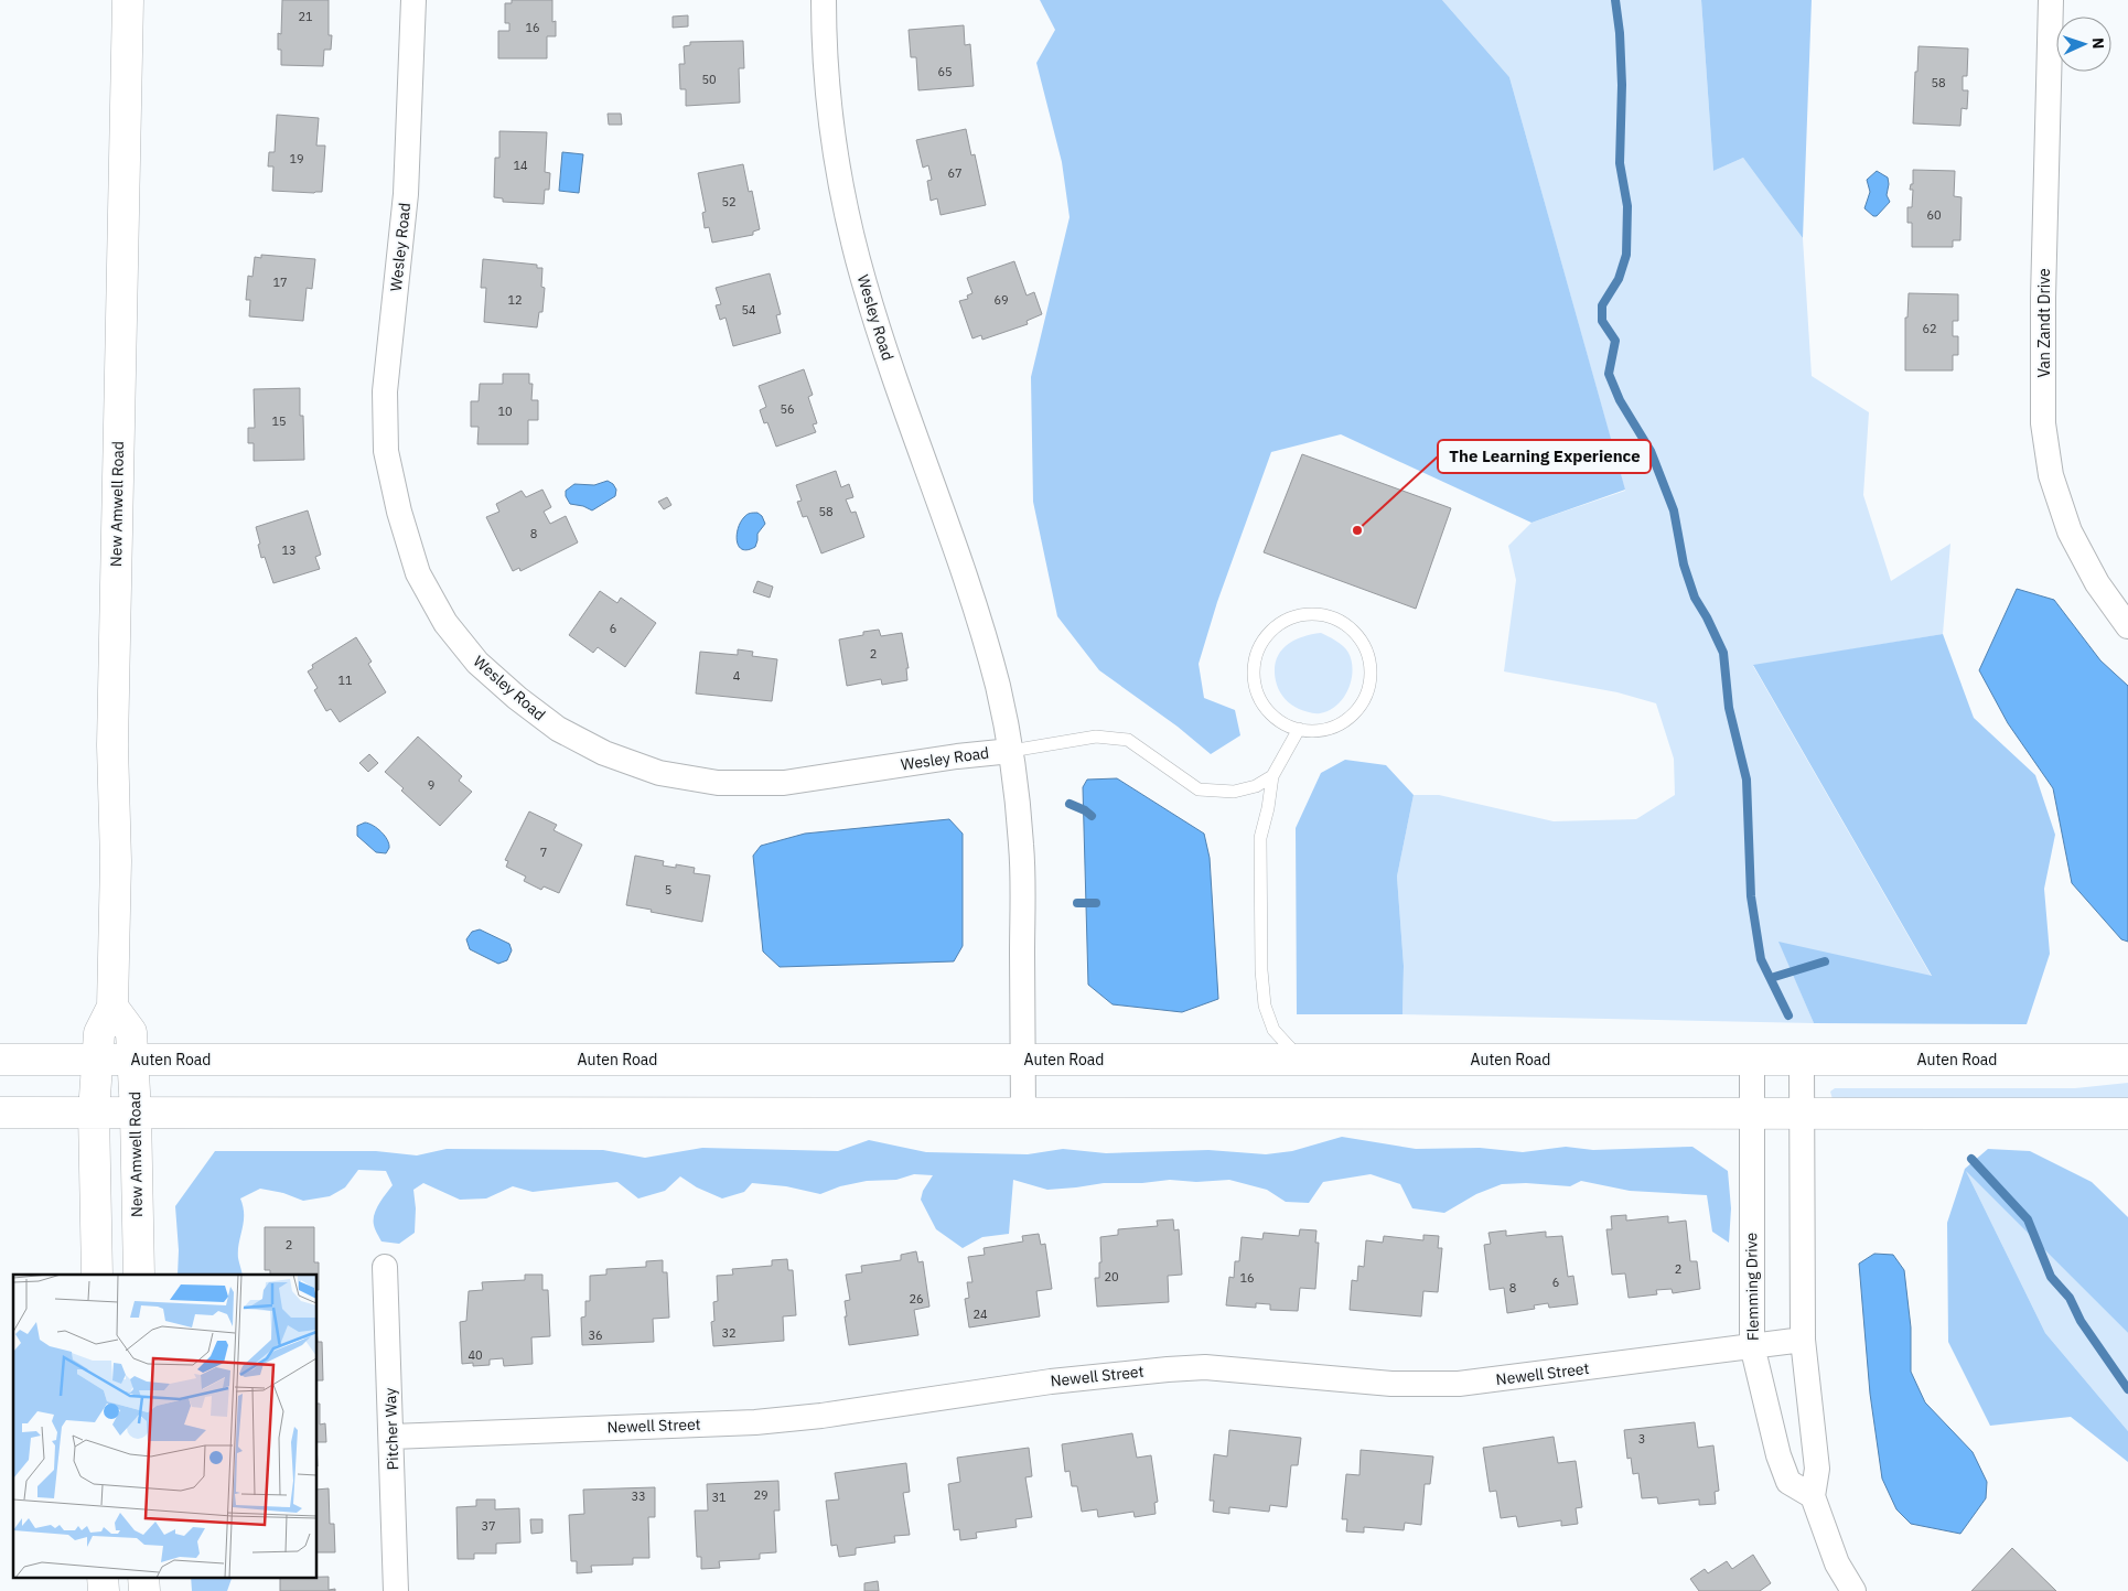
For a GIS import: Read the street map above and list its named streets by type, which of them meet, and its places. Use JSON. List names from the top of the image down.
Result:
{
  "streets": {
    "street": [
      "Wesley Road",
      "Van Zandt Drive",
      "New Amwell Road",
      "Auten Road",
      "Flemming Drive",
      "Newell Street",
      "Pitcher Way"
    ]
  },
  "crossings": [
    ["Wesley Road", "Auten Road"],
    ["New Amwell Road", "Auten Road"],
    ["Auten Road", "Flemming Drive"],
    ["Flemming Drive", "Newell Street"],
    ["Newell Street", "Pitcher Way"]
  ],
  "places": ["The Learning Experience"],
  "house_numbers": [
    "21",
    "16",
    "65",
    "50",
    "58",
    "19",
    "14",
    "67",
    "52",
    "60",
    "17",
    "12",
    "69",
    "54",
    "62",
    "56",
    "10",
    "15",
    "58",
    "8",
    "13",
    "6",
    "2",
    "4",
    "11",
    "9",
    "7",
    "5",
    "2",
    "2",
    "20",
    "16",
    "6",
    "8",
    "26",
    "24",
    "32",
    "36",
    "40",
    "3",
    "29",
    "33",
    "31",
    "37"
  ],
  "north": "right"
}
